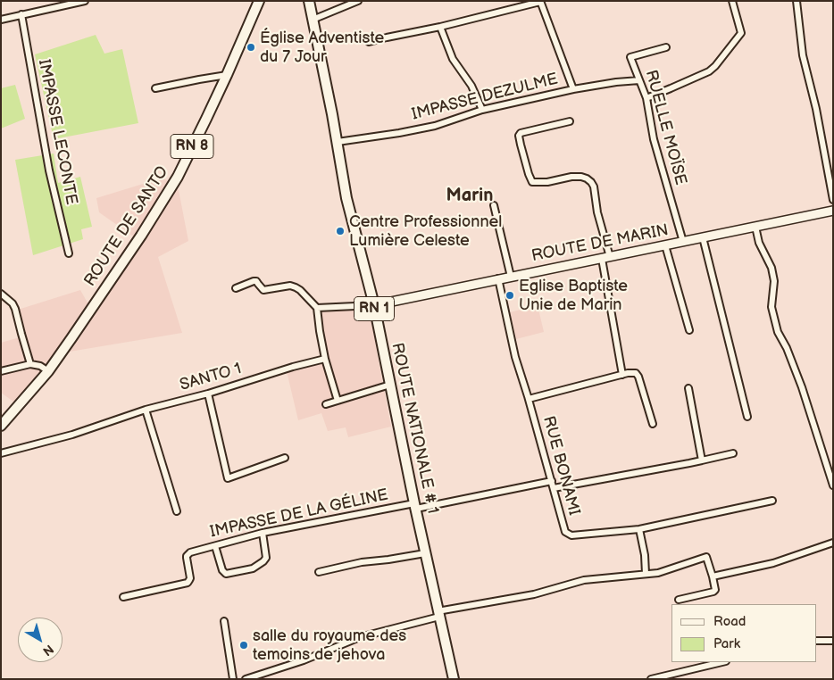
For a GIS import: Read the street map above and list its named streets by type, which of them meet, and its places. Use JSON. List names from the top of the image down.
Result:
{
  "streets": {
    "main road": [
      "RN 8",
      "ROUTE DE SANTO",
      "ROUTE DE MARIN",
      "RN 1",
      "ROUTE NATIONALE # 1"
    ],
    "street": [
      "IMPASSE DEZULME",
      "RUELLE MOÏSE",
      "IMPASSE LECONTE",
      "SANTO 1",
      "RUE BONAMI",
      "IMPASSE DE LA GÉLINE"
    ]
  },
  "crossings": [
    ["IMPASSE DEZULME", "RUELLE MOÏSE"],
    ["IMPASSE DEZULME", "ROUTE NATIONALE # 1"],
    ["RUELLE MOÏSE", "ROUTE DE MARIN"],
    ["ROUTE DE MARIN", "ROUTE NATIONALE # 1"],
    ["ROUTE DE MARIN", "RUE BONAMI"],
    ["ROUTE NATIONALE # 1", "IMPASSE DE LA GÉLINE"],
    ["RUE BONAMI", "IMPASSE DE LA GÉLINE"]
  ],
  "districts": ["Marin"],
  "places": [
    "Église Adventiste du 7 Jour",
    "Centre Professionnel Lumière Celeste",
    "Eglise Baptiste Unie de Marin",
    "salle du royaume des temoins de jehova"
  ],
  "legend": ["Road", "Park"],
  "north": "bottom right"
}
